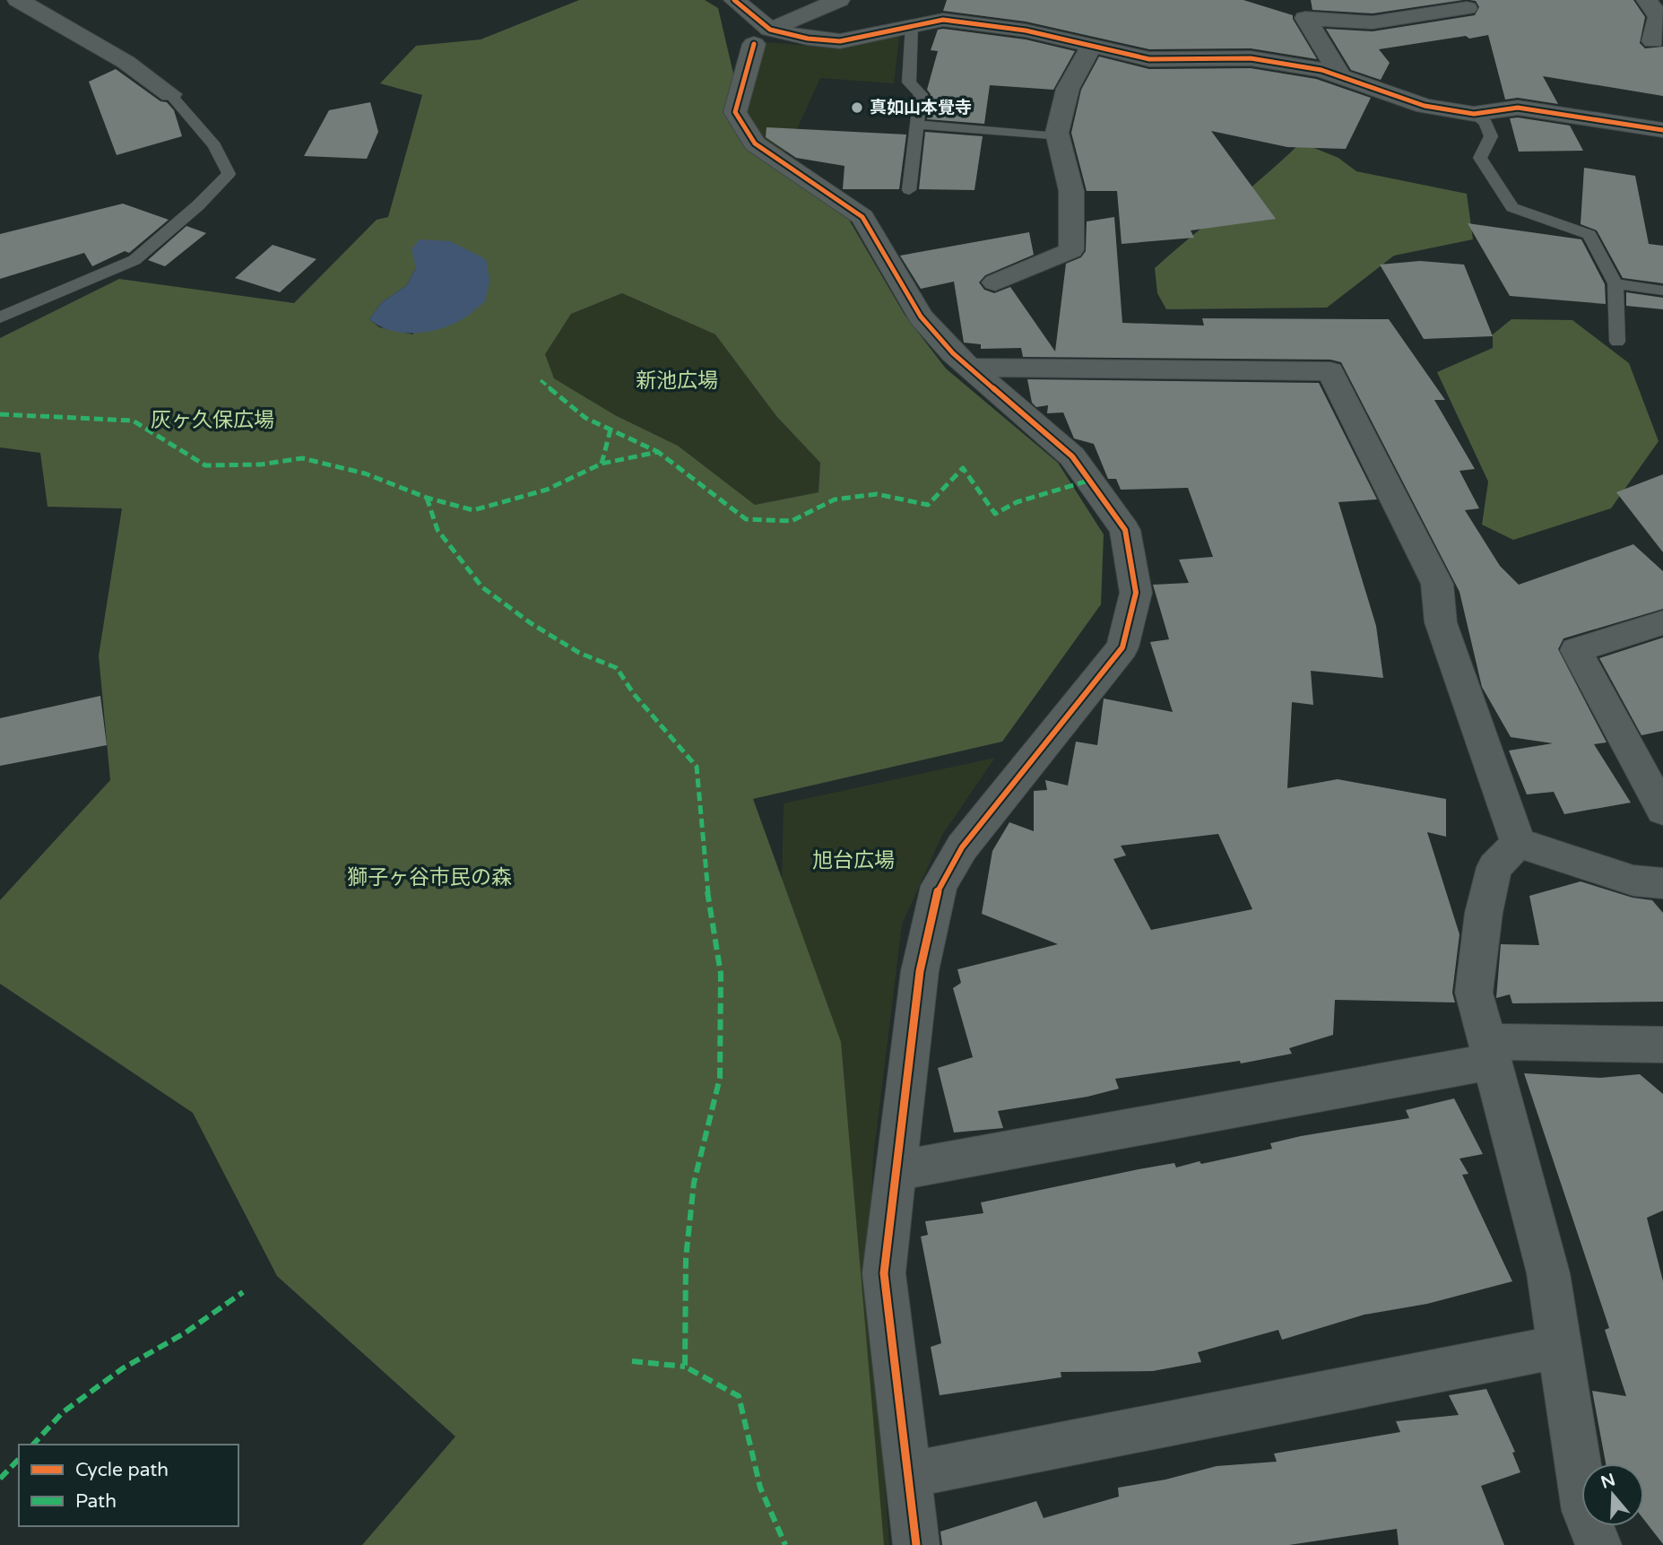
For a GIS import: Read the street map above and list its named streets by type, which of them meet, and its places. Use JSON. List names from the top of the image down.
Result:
{
  "parks": [
    "新池広場",
    "灰ヶ久保広場",
    "旭台広場",
    "獅子ヶ谷市民の森"
  ],
  "places": ["真如山本覺寺"],
  "legend": ["Cycle path", "Path"],
  "north": "top"
}
